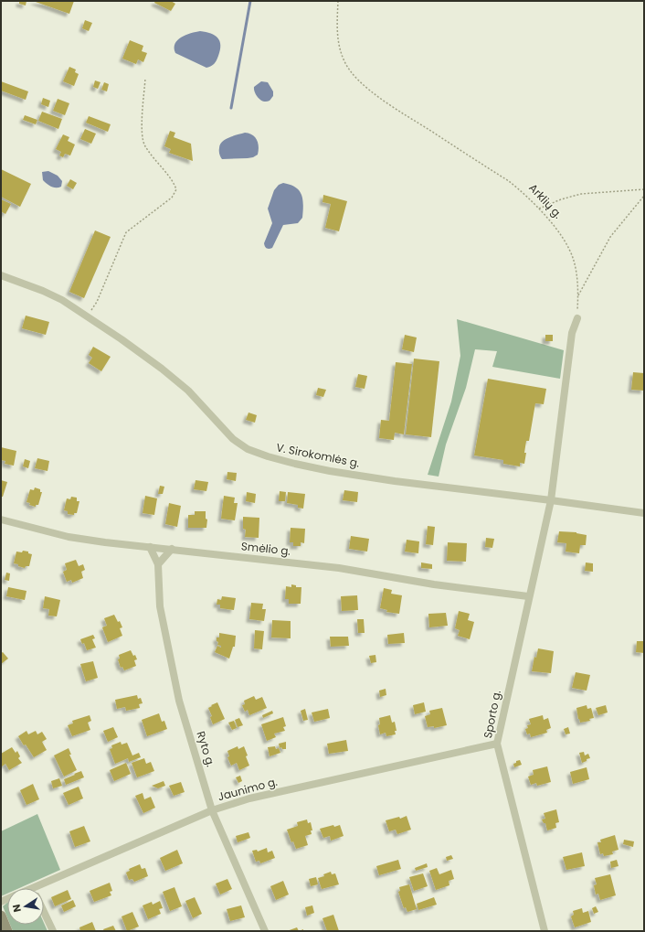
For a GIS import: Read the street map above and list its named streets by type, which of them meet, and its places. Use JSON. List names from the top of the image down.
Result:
{
  "streets": {
    "street": [
      "V. Sirokomlės g.",
      "Smėlio g.",
      "Sporto g.",
      "Ryto g.",
      "Jaunimo g."
    ],
    "path": ["Arklių g."]
  },
  "crossings": [
    ["V. Sirokomlės g.", "Sporto g."],
    ["Smėlio g.", "Sporto g."],
    ["Smėlio g.", "Ryto g."],
    ["Sporto g.", "Jaunimo g."],
    ["Ryto g.", "Jaunimo g."]
  ],
  "north": "left"
}
